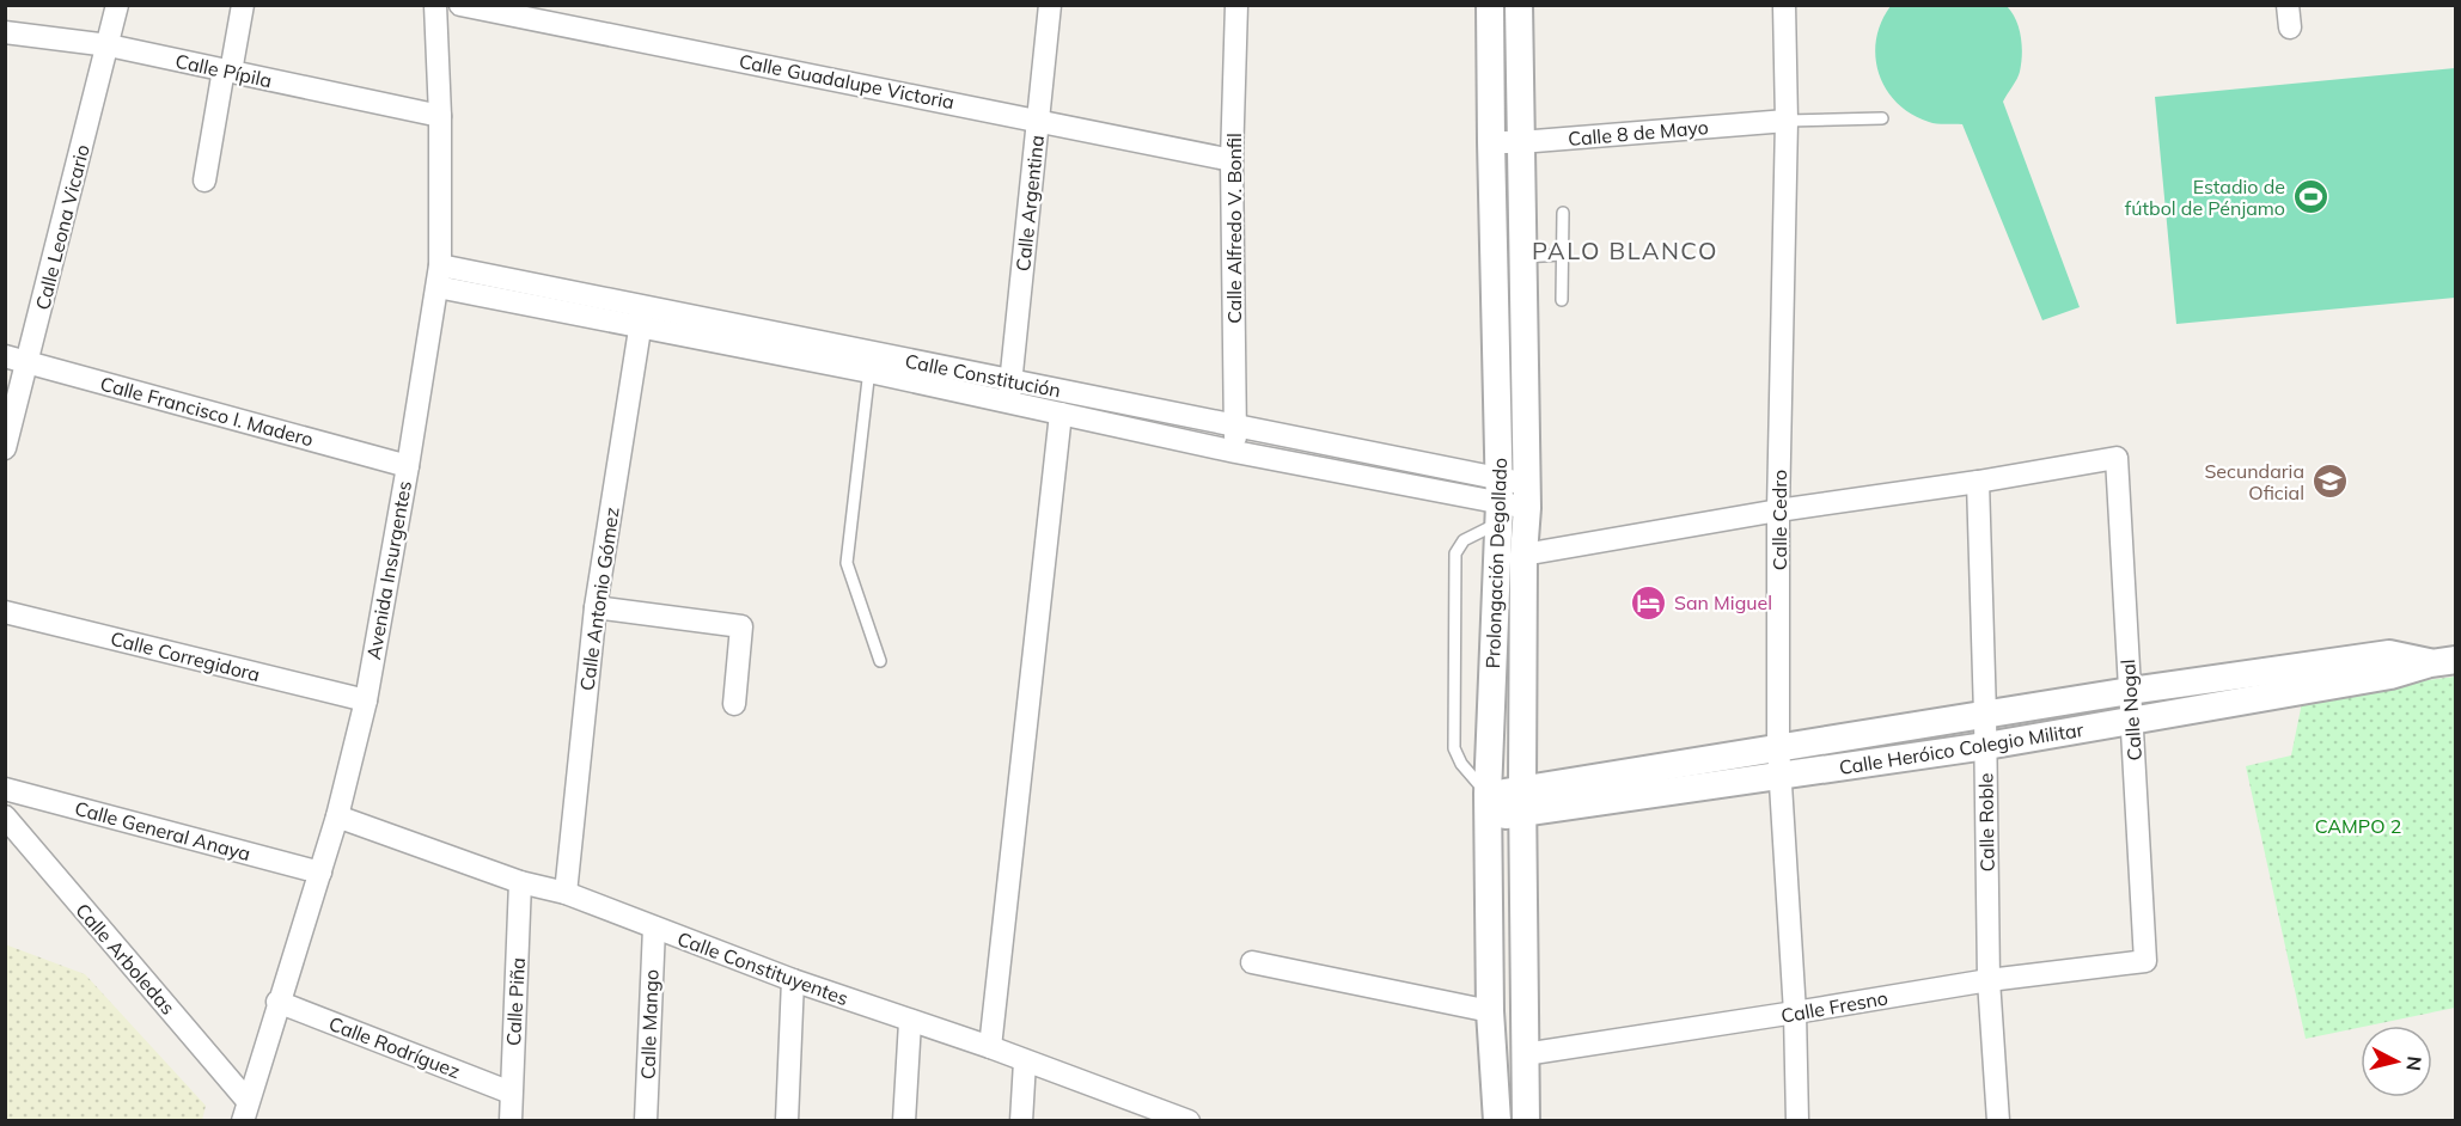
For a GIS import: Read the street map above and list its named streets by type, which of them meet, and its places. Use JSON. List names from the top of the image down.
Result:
{
  "streets": {
    "street": [
      "Calle Pípila",
      "Calle Guadalupe Victoria",
      "Calle 8 de Mayo",
      "Calle Argentina",
      "Calle Leona Vicario",
      "Calle Alfredo V. Bonfil",
      "Calle Constitución",
      "Calle Francisco I. Madero",
      "Calle Cedro",
      "Prolongación Degollado",
      "Avenida Insurgentes",
      "Calle Antonio Gómez",
      "Calle Corregidora",
      "Calle Nogal",
      "Calle Heróico Colegio Militar",
      "Calle Roble",
      "Calle General Anaya",
      "Calle Arboledas",
      "Calle Constituyentes",
      "Calle Piña",
      "Calle Fresno",
      "Calle Mango",
      "Calle Rodríguez"
    ]
  },
  "crossings": [
    ["Calle Pípila", "Calle Leona Vicario"],
    ["Calle Pípila", "Avenida Insurgentes"],
    ["Calle Guadalupe Victoria", "Calle Argentina"],
    ["Calle Guadalupe Victoria", "Calle Alfredo V. Bonfil"],
    ["Calle 8 de Mayo", "Calle Cedro"],
    ["Calle 8 de Mayo", "Prolongación Degollado"],
    ["Calle Argentina", "Calle Constitución"],
    ["Calle Leona Vicario", "Calle Francisco I. Madero"],
    ["Calle Alfredo V. Bonfil", "Calle Constitución"],
    ["Calle Constitución", "Prolongación Degollado"],
    ["Calle Constitución", "Avenida Insurgentes"],
    ["Calle Constitución", "Calle Antonio Gómez"],
    ["Calle Constitución", "Calle Constituyentes"],
    ["Calle Francisco I. Madero", "Avenida Insurgentes"],
    ["Calle Cedro", "Calle Heróico Colegio Militar"],
    ["Calle Cedro", "Calle Fresno"],
    ["Prolongación Degollado", "Calle Heróico Colegio Militar"],
    ["Prolongación Degollado", "Calle Fresno"],
    ["Avenida Insurgentes", "Calle Corregidora"],
    ["Avenida Insurgentes", "Calle General Anaya"],
    ["Avenida Insurgentes", "Calle Arboledas"],
    ["Avenida Insurgentes", "Calle Constituyentes"],
    ["Avenida Insurgentes", "Calle Rodríguez"],
    ["Calle Antonio Gómez", "Calle Constituyentes"],
    ["Calle Nogal", "Calle Heróico Colegio Militar"],
    ["Calle Nogal", "Calle Roble"],
    ["Calle Nogal", "Calle Fresno"],
    ["Calle Heróico Colegio Militar", "Calle Roble"],
    ["Calle Roble", "Calle Fresno"],
    ["Calle Constituyentes", "Calle Piña"],
    ["Calle Constituyentes", "Calle Mango"],
    ["Calle Piña", "Calle Rodríguez"]
  ],
  "districts": ["PALO BLANCO"],
  "parks": ["CAMPO 2"],
  "places": {
    "sports": ["Estadio de fútbol de Pénjamo"],
    "school or university": ["Secundaria Oficial"],
    "hotel": ["San Miguel"]
  },
  "north": "right"
}
